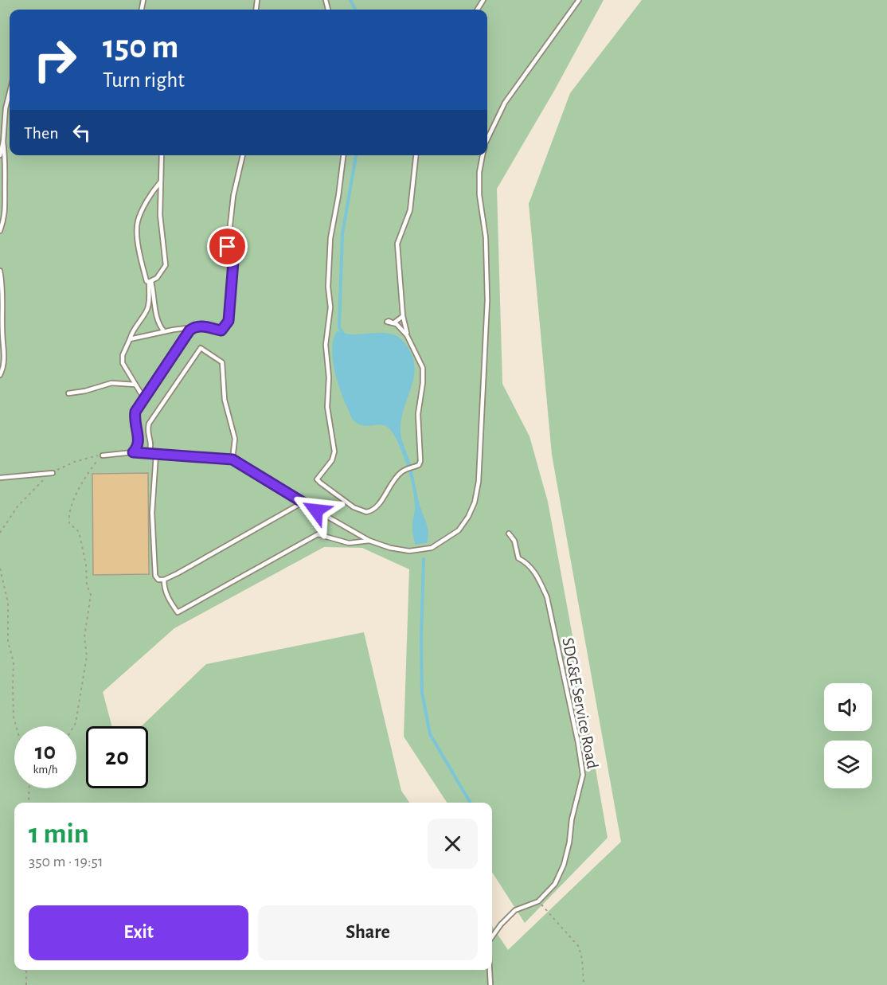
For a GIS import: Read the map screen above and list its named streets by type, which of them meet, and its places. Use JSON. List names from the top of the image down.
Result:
{
  "streets": {
    "lane": ["SDG&E Service Road"]
  },
  "page": {
    "turn": ["150 m", "Turn right"],
    "then": "Then",
    "speed": "10 km/h",
    "limit": "20",
    "heading": ["1 min", "350 m · 19:51"],
    "buttons": ["Exit", "Share"]
  }
}
